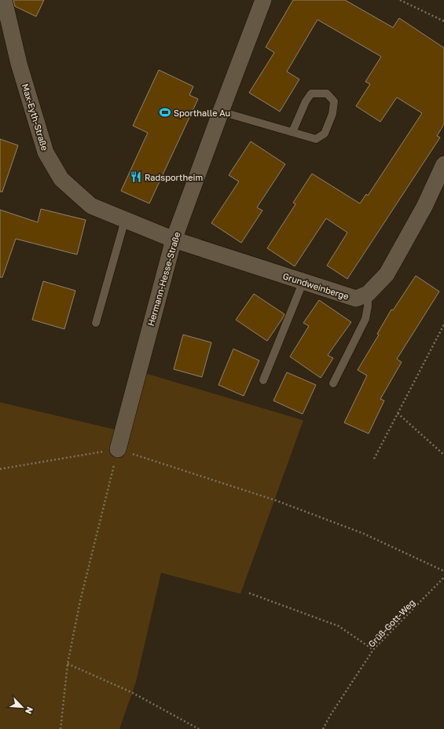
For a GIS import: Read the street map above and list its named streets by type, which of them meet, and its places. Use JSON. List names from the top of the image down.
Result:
{
  "streets": {
    "street": ["Max-Eyth-Straße", "Hermann-Hesse-Straße", "Grundweinberge"],
    "path": ["Grüß-Gott-Weg"]
  },
  "crossings": [
    ["Max-Eyth-Straße", "Hermann-Hesse-Straße"],
    ["Max-Eyth-Straße", "Grundweinberge"],
    ["Hermann-Hesse-Straße", "Grundweinberge"]
  ],
  "places": {
    "sports": ["Sporthalle Au"],
    "restaurant": ["Radsportheim"]
  },
  "north": "bottom right"
}
